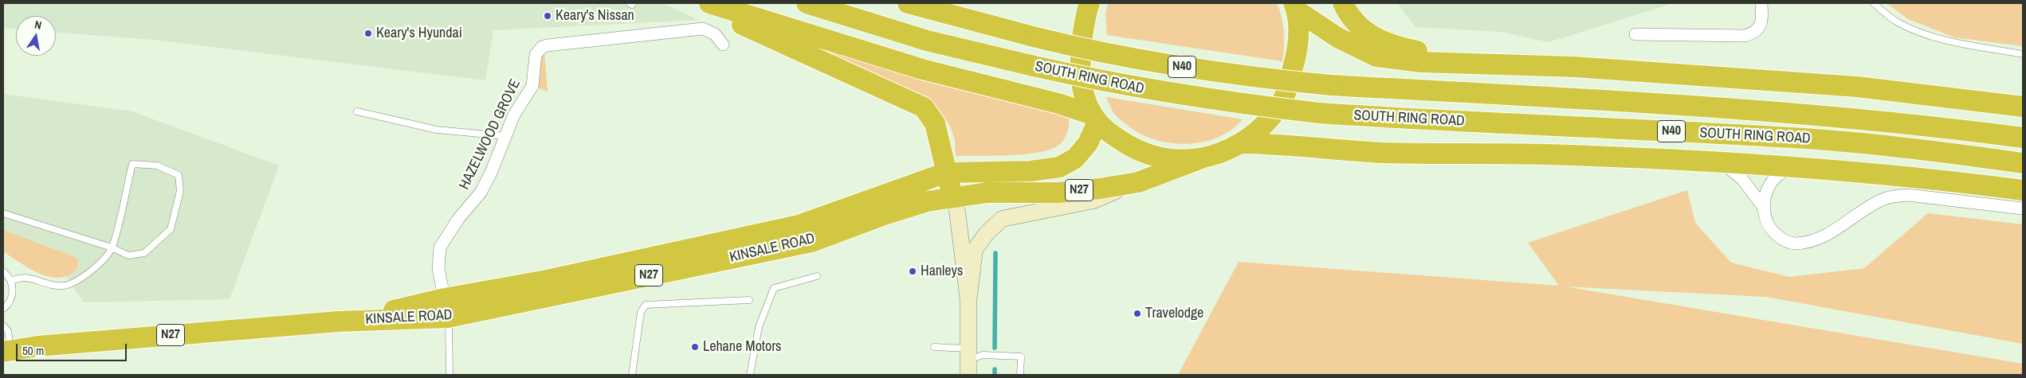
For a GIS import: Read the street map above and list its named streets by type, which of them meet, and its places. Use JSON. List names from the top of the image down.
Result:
{
  "streets": {
    "highway": [
      "N40",
      "SOUTH RING ROAD",
      "N27",
      "KINSALE ROAD"
    ],
    "street": ["HAZELWOOD GROVE"]
  },
  "crossings": [
    ["HAZELWOOD GROVE", "KINSALE ROAD"],
    ["N27", "KINSALE ROAD"]
  ],
  "places": [
    "Keary's Nissan",
    "Keary's Hyundai",
    "Hanleys",
    "Travelodge",
    "Lehane Motors"
  ],
  "scale_bar": "50 m",
  "north": "top"
}
